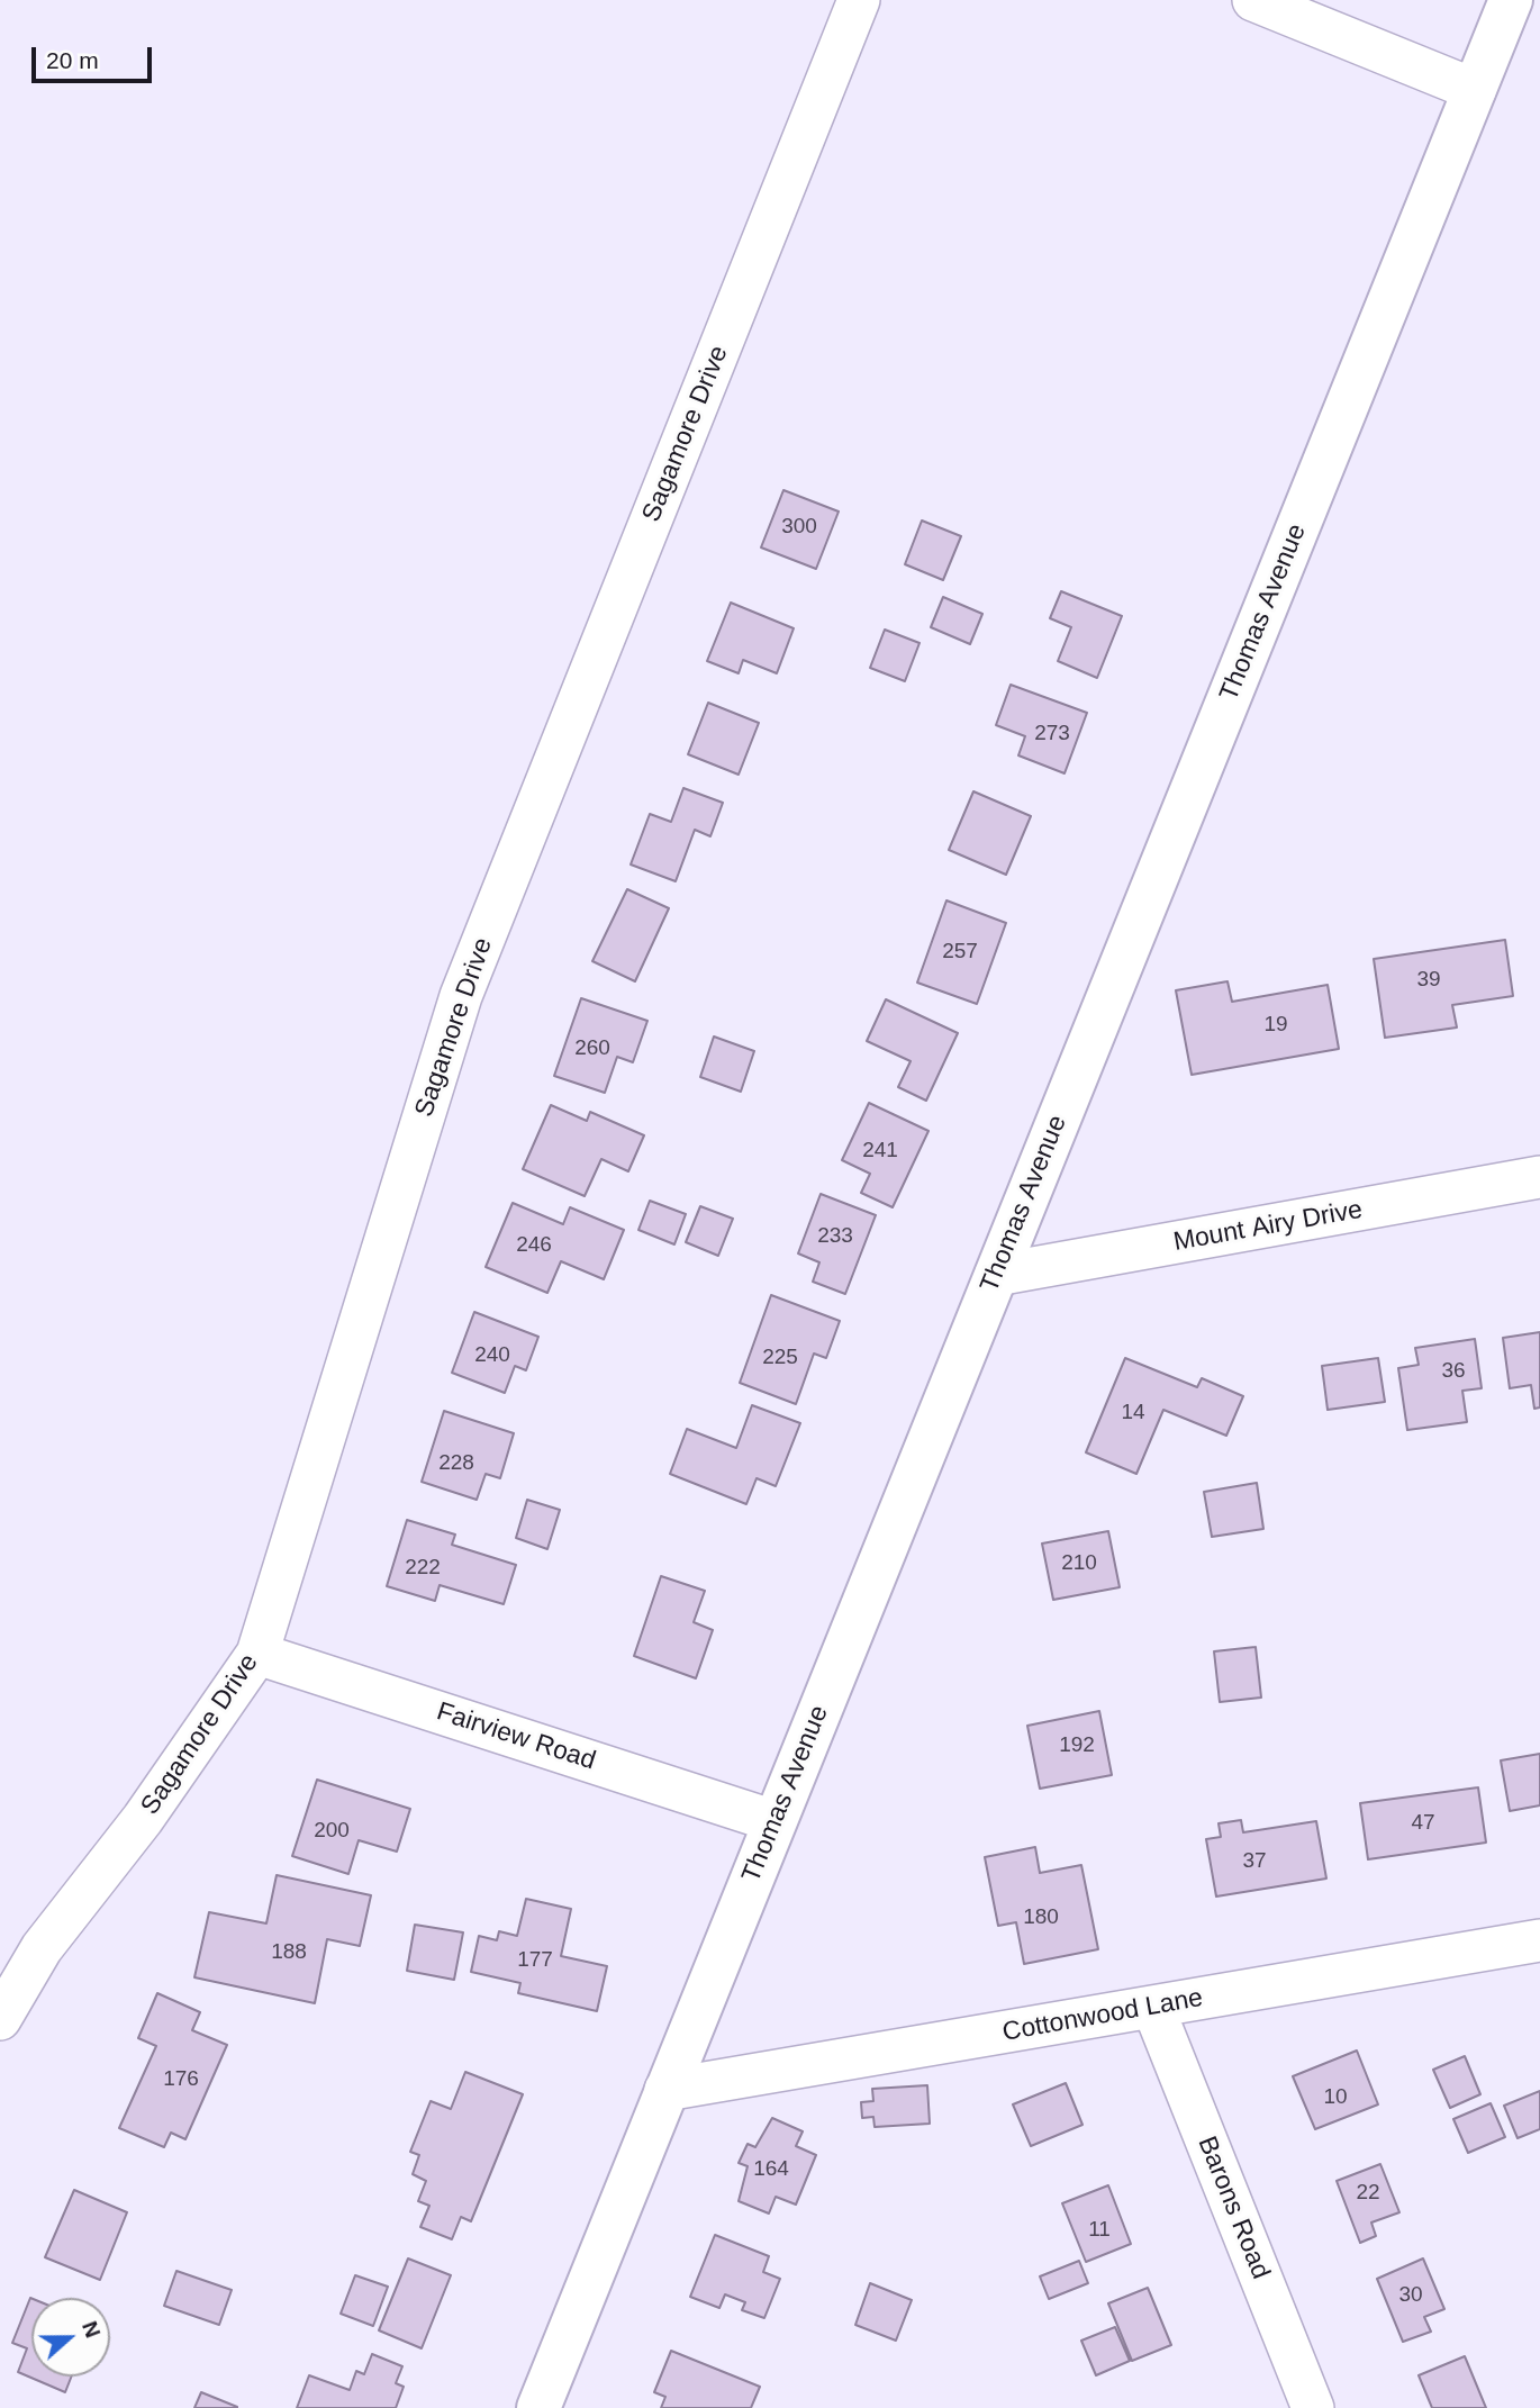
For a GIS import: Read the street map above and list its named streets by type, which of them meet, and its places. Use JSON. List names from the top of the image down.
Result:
{
  "streets": {
    "main road": ["Thomas Avenue"],
    "street": [
      "Sagamore Drive",
      "Mount Airy Drive",
      "Fairview Road",
      "Cottonwood Lane",
      "Barons Road"
    ]
  },
  "crossings": [
    ["Sagamore Drive", "Fairview Road"],
    ["Thomas Avenue", "Mount Airy Drive"],
    ["Thomas Avenue", "Fairview Road"],
    ["Thomas Avenue", "Cottonwood Lane"],
    ["Cottonwood Lane", "Barons Road"]
  ],
  "house_numbers": [
    "300",
    "273",
    "257",
    "39",
    "19",
    "260",
    "241",
    "233",
    "246",
    "240",
    "225",
    "36",
    "14",
    "228",
    "210",
    "222",
    "192",
    "47",
    "200",
    "37",
    "180",
    "188",
    "177",
    "176",
    "10",
    "164",
    "22",
    "11",
    "30"
  ],
  "scale_bar": "20 m",
  "north": "right"
}
